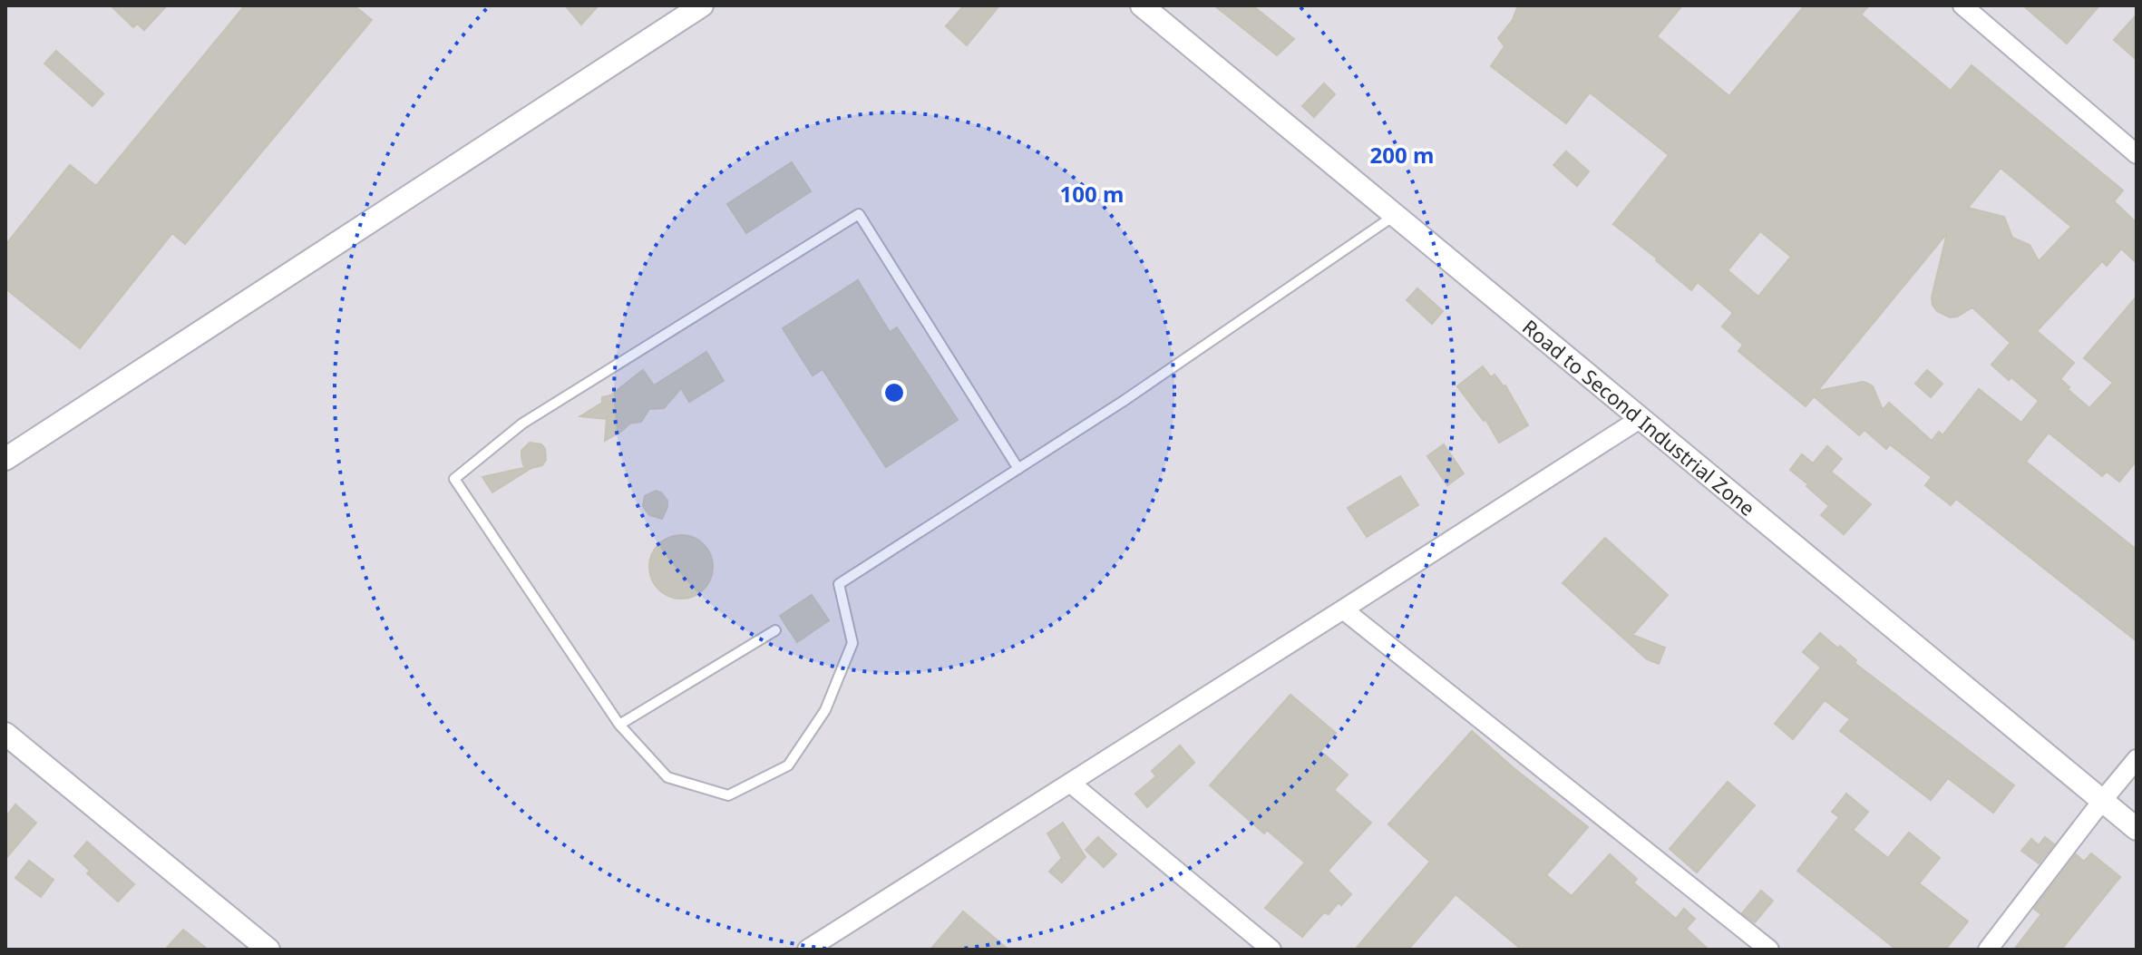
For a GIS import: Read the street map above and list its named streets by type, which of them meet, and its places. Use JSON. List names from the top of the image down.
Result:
{
  "streets": {
    "street": ["Road to Second Industrial Zone"]
  },
  "rings": ["200 m", "100 m"]
}
